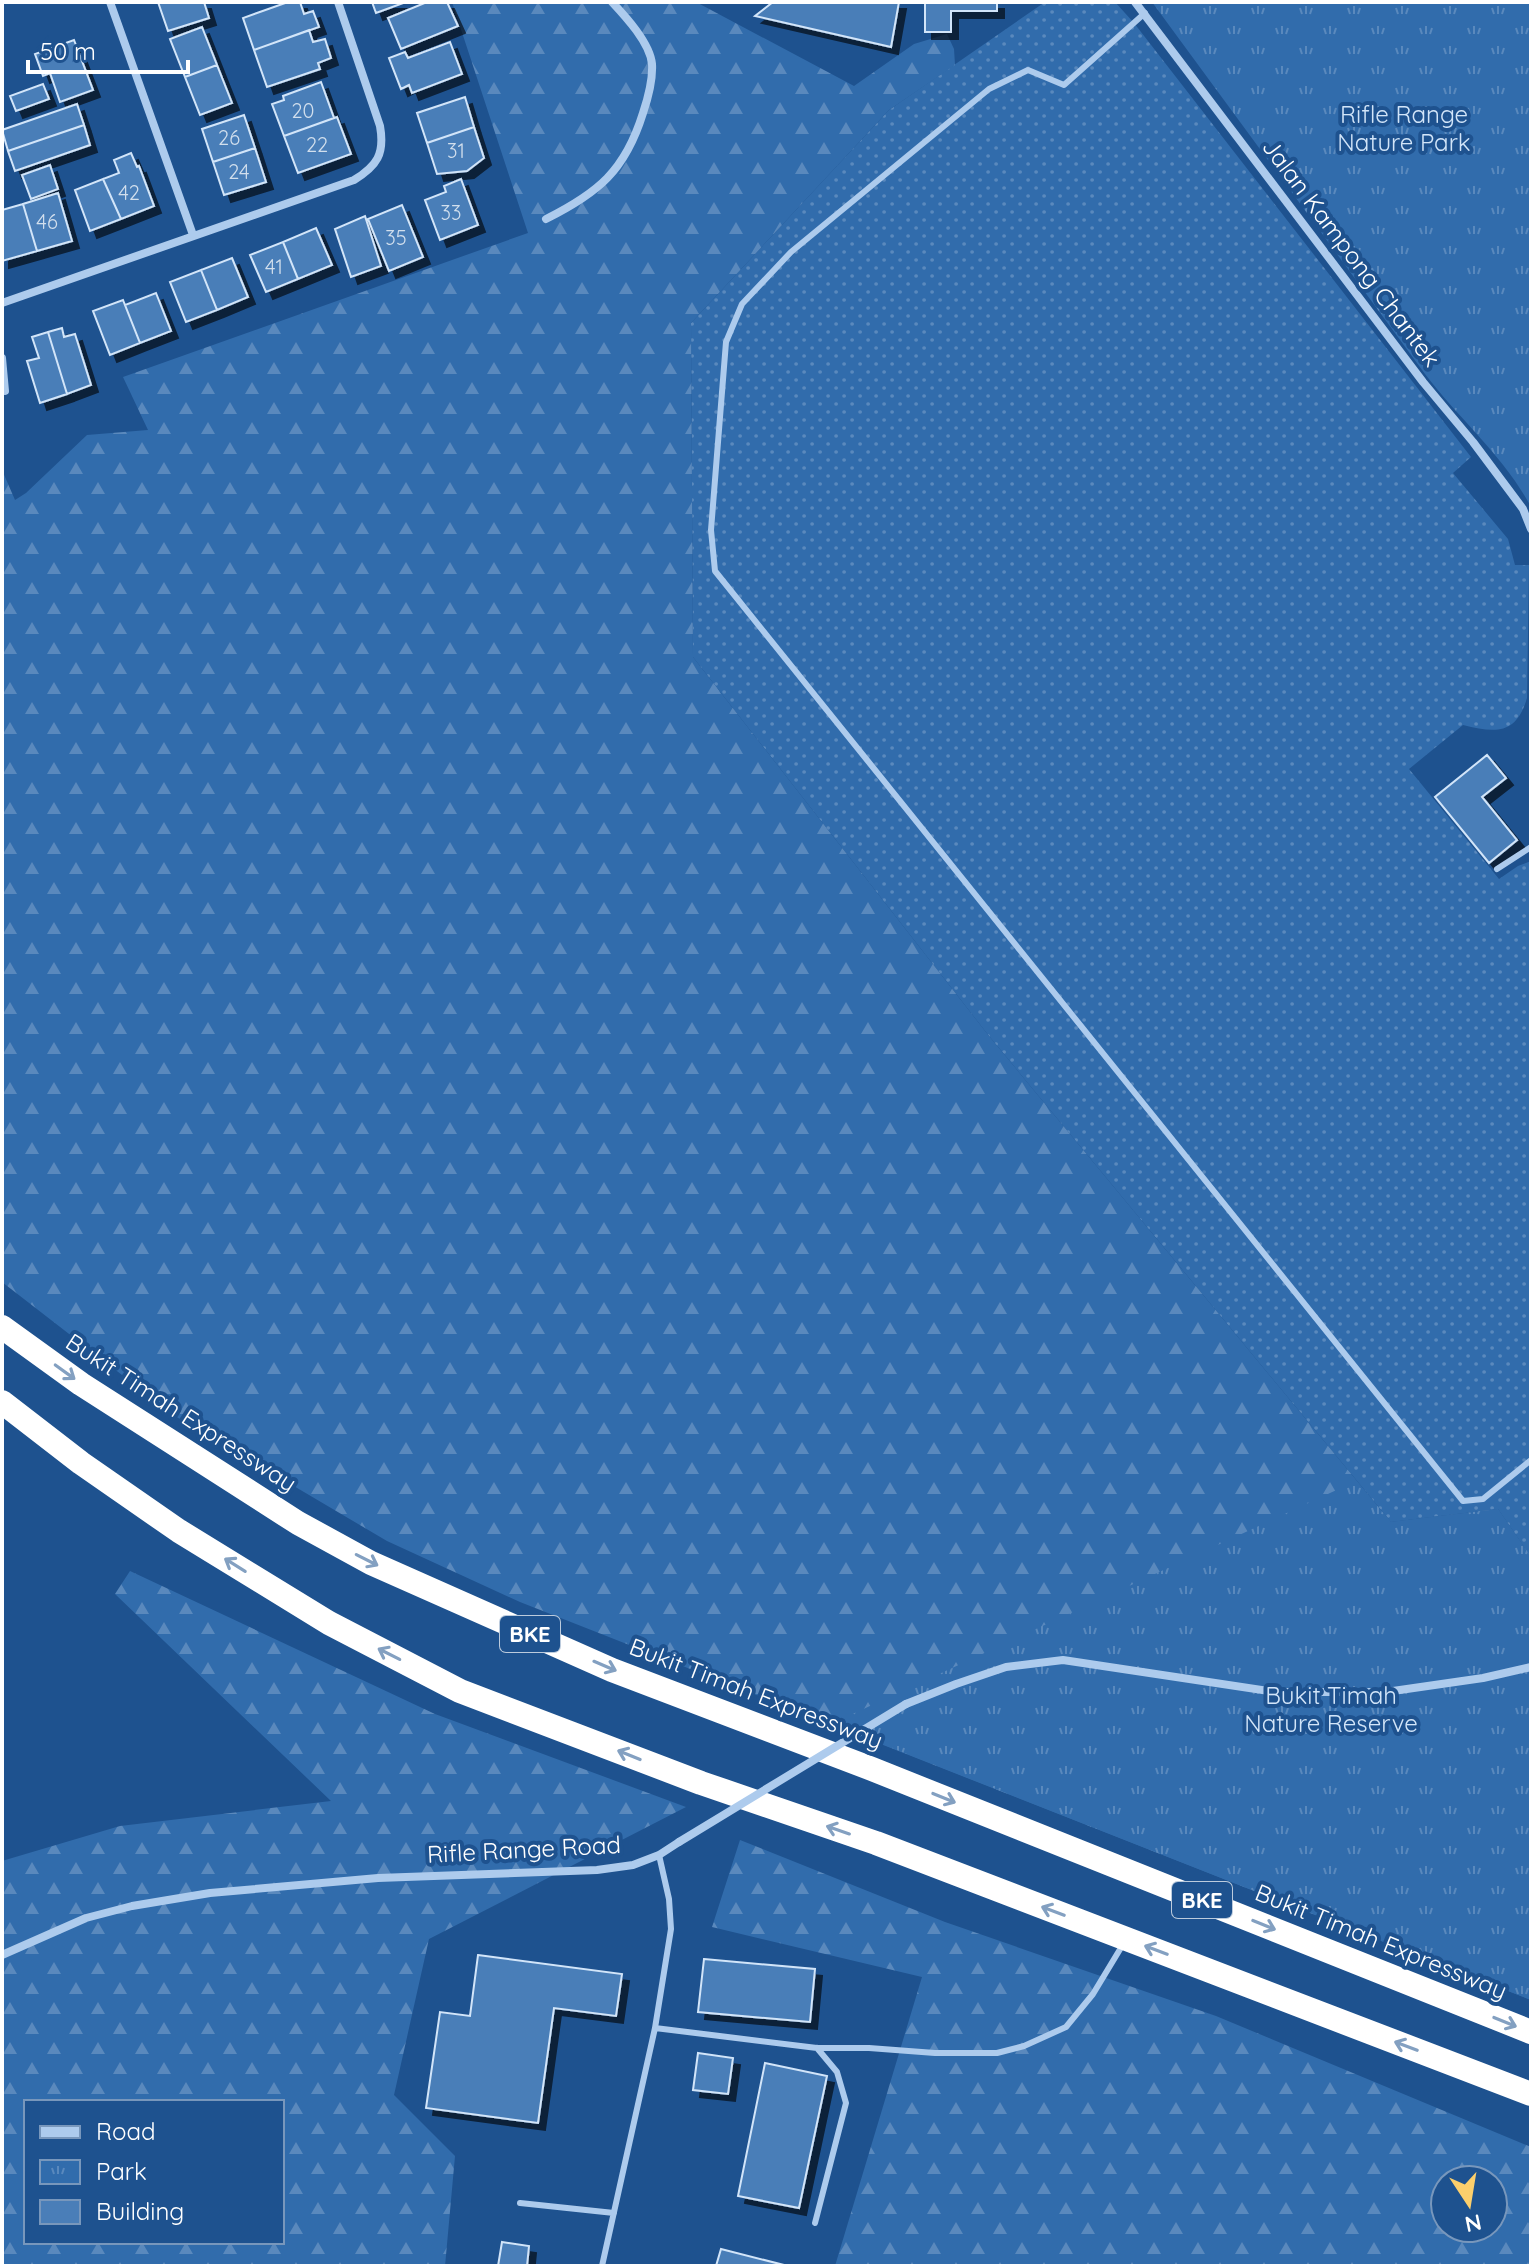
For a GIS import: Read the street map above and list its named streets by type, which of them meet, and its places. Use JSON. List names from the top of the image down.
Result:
{
  "streets": {
    "highway": ["Bukit Timah Expressway", "BKE"],
    "street": ["Jalan Kampong Chantek", "Rifle Range Road"]
  },
  "parks": ["Rifle Range Nature Park", "Bukit Timah Nature Reserve"],
  "house_numbers": [
    "20",
    "26",
    "22",
    "31",
    "24",
    "42",
    "33",
    "46",
    "35",
    "41"
  ],
  "legend": ["Road", "Park", "Building"],
  "scale_bar": "50 m",
  "north": "bottom"
}
